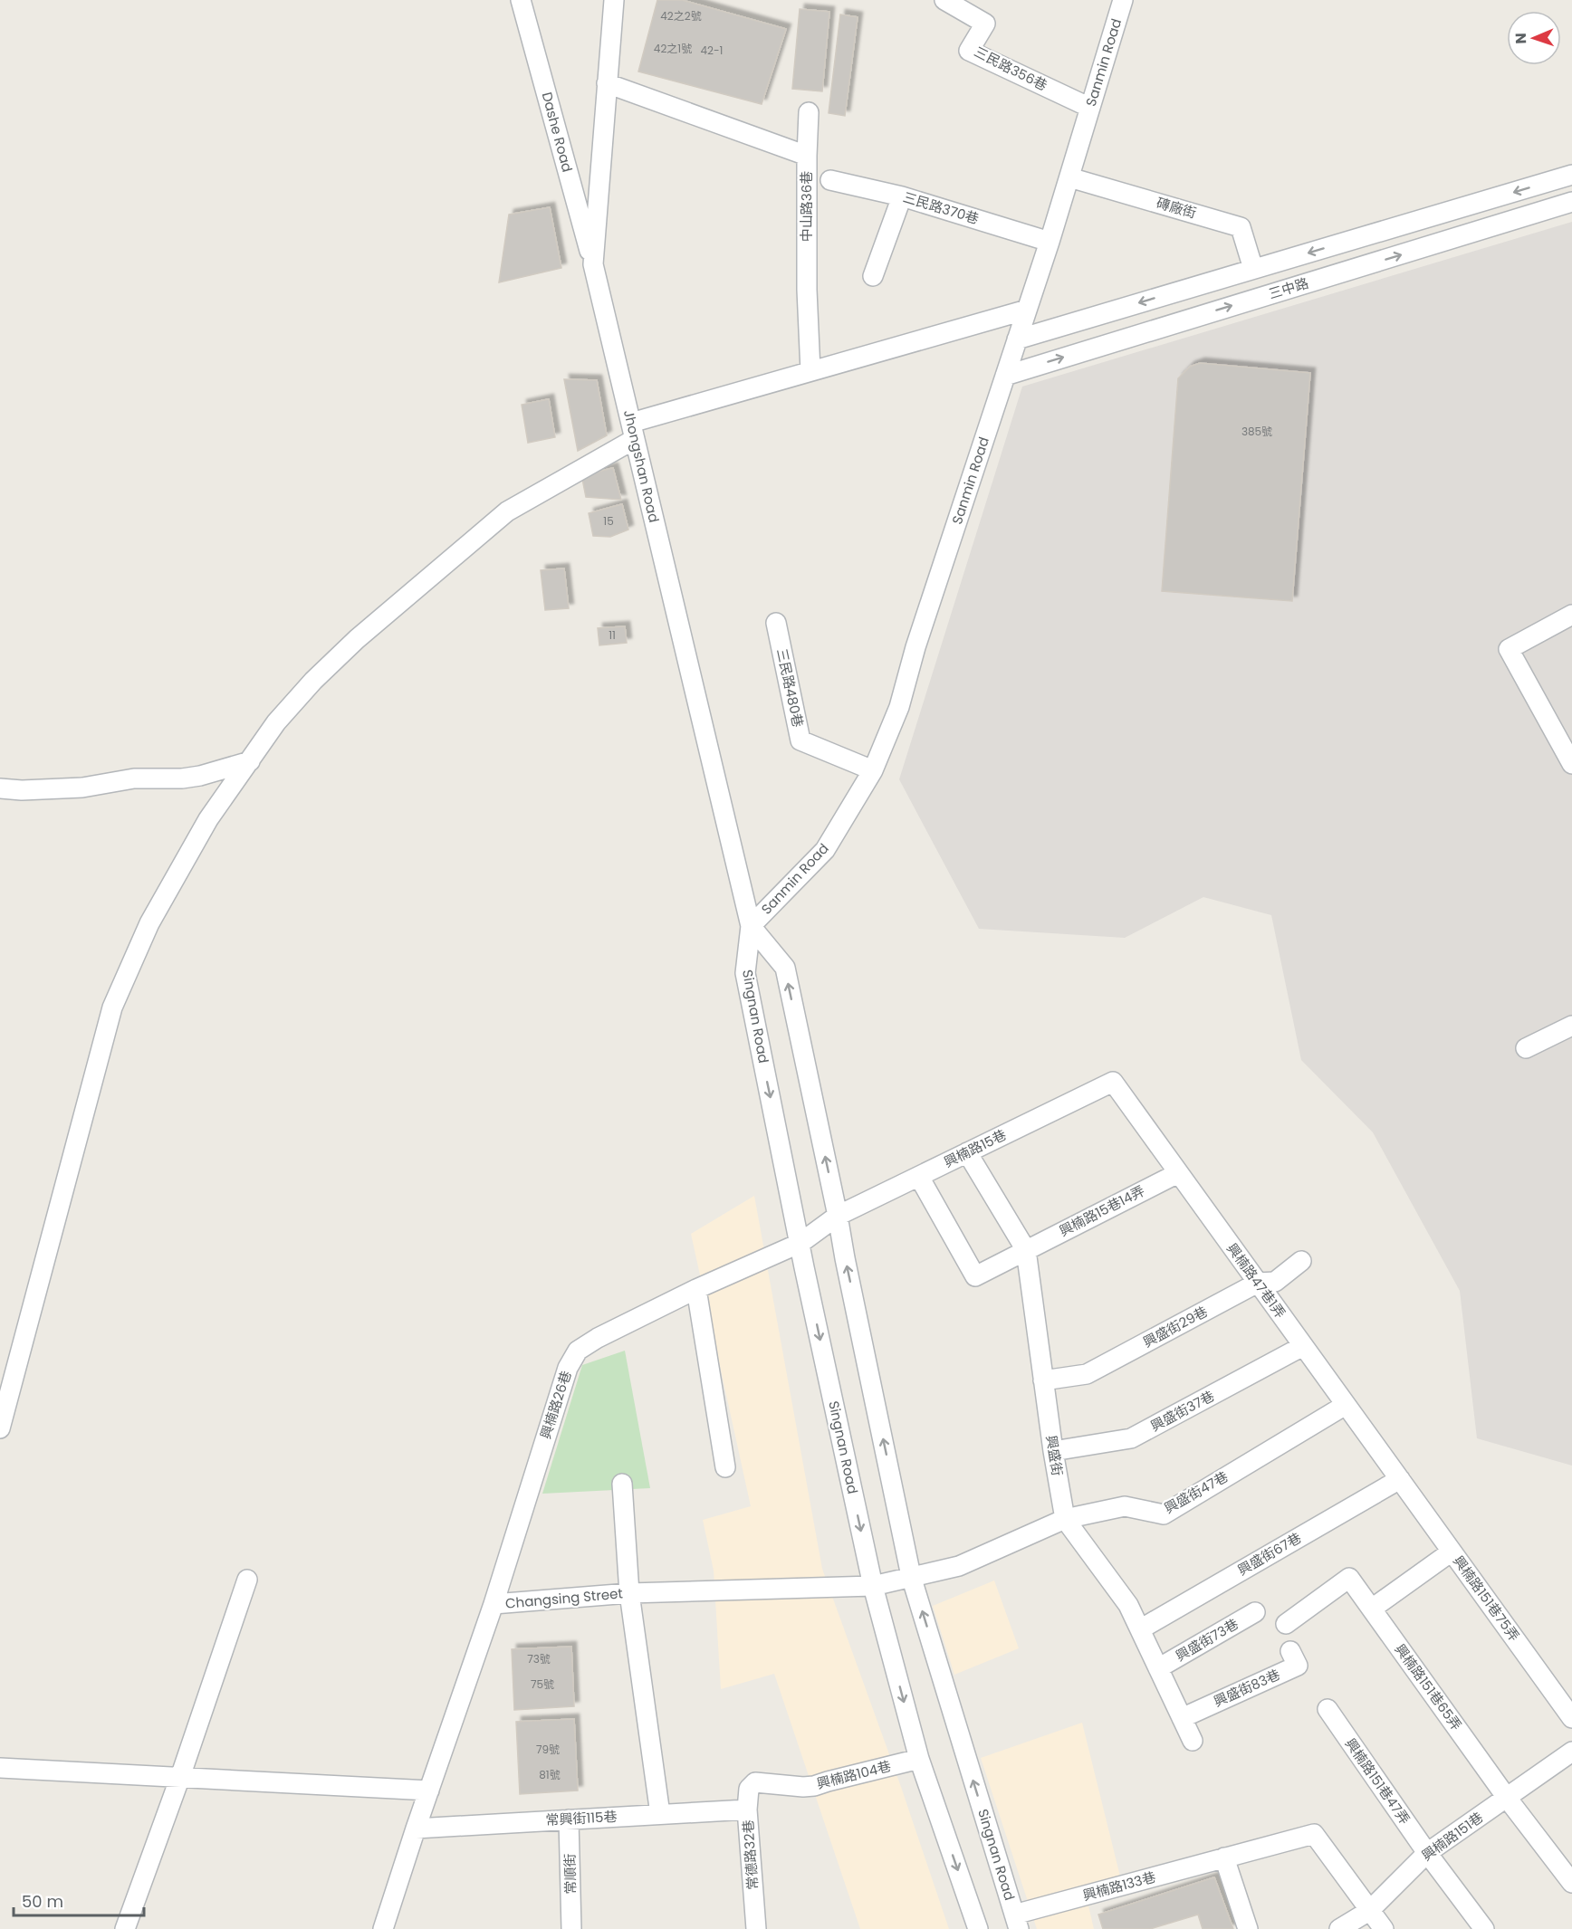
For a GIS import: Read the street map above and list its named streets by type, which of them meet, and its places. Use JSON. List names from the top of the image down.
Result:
{
  "streets": {
    "street": [
      "Sanmin Road",
      "三民路356巷",
      "Dashe Road",
      "中山路36巷",
      "三民路370巷",
      "磚廠街",
      "三中路",
      "Jhongshan Road",
      "三民路480巷",
      "Singnan Road",
      "興楠路15巷",
      "興楠路15巷14弄",
      "興楠路47巷1弄",
      "興盛街29巷",
      "興楠路26巷",
      "興盛街37巷",
      "興盛街",
      "興盛街47巷",
      "興盛街67巷",
      "Changsing Street",
      "興楠路151巷75弄",
      "興盛街73巷",
      "興楠路151巷65弄",
      "興盛街83巷",
      "興楠路104巷",
      "興楠路151巷47弄",
      "常興街115巷",
      "興楠路151巷",
      "常德路32巷",
      "常順街",
      "興楠路133巷"
    ]
  },
  "crossings": [
    ["Sanmin Road", "三民路356巷"],
    ["Sanmin Road", "三民路370巷"],
    ["Sanmin Road", "磚廠街"],
    ["Sanmin Road", "三中路"],
    ["Sanmin Road", "Jhongshan Road"],
    ["Sanmin Road", "三民路480巷"],
    ["Sanmin Road", "Singnan Road"],
    ["Dashe Road", "Jhongshan Road"],
    ["中山路36巷", "Jhongshan Road"],
    ["Jhongshan Road", "Singnan Road"],
    ["Singnan Road", "興楠路15巷"],
    ["Singnan Road", "興楠路26巷"],
    ["Singnan Road", "興盛街47巷"],
    ["Singnan Road", "Changsing Street"],
    ["Singnan Road", "興楠路104巷"],
    ["Singnan Road", "興楠路133巷"],
    ["興楠路15巷", "興楠路15巷14弄"],
    ["興楠路15巷", "興楠路47巷1弄"],
    ["興楠路15巷", "興楠路26巷"],
    ["興楠路15巷", "興盛街"],
    ["興楠路15巷14弄", "興楠路47巷1弄"],
    ["興楠路15巷14弄", "興盛街"],
    ["興楠路47巷1弄", "興盛街29巷"],
    ["興楠路47巷1弄", "興盛街37巷"],
    ["興楠路47巷1弄", "興盛街47巷"],
    ["興楠路47巷1弄", "興盛街67巷"],
    ["興楠路47巷1弄", "興楠路151巷75弄"],
    ["興盛街29巷", "興盛街"],
    ["興楠路26巷", "Changsing Street"],
    ["興盛街37巷", "興盛街"],
    ["興盛街", "興盛街47巷"],
    ["興盛街", "興盛街67巷"],
    ["興盛街", "興盛街73巷"],
    ["興盛街", "興盛街83巷"],
    ["興盛街47巷", "Changsing Street"],
    ["興盛街67巷", "興楠路151巷75弄"],
    ["Changsing Street", "常興街115巷"],
    ["興楠路151巷65弄", "興楠路151巷"],
    ["興楠路104巷", "常德路32巷"],
    ["興楠路151巷47弄", "興楠路151巷"],
    ["常興街115巷", "常德路32巷"],
    ["常興街115巷", "常順街"],
    ["興楠路151巷", "興楠路133巷"]
  ],
  "house_numbers": [
    "42之2號",
    "42之1號",
    "42-1",
    "385號",
    "15",
    "11",
    "73號",
    "75號",
    "79號",
    "81號"
  ],
  "scale_bar": "50 m",
  "north": "left"
}
